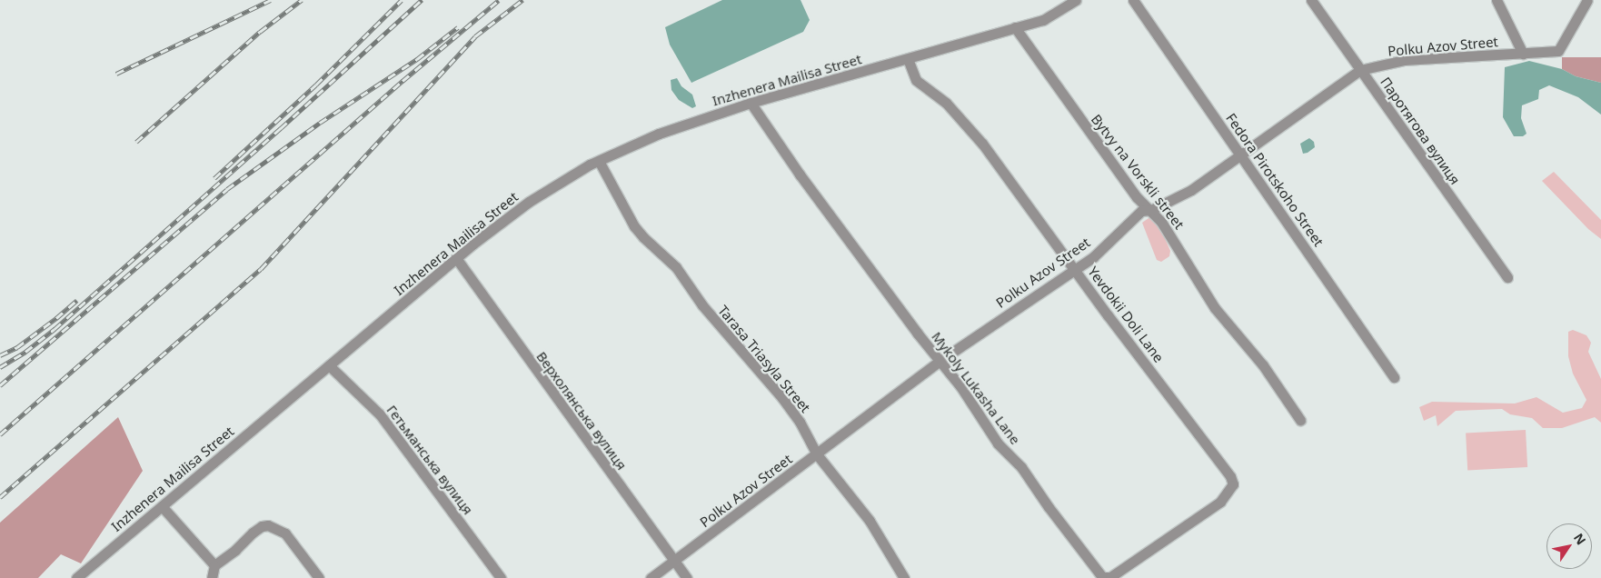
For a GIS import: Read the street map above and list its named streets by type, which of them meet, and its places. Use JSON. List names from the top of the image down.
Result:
{
  "streets": {
    "street": [
      "Polku Azov Street",
      "Inzhenera Mailisa Street",
      "Паротягова вулиця",
      "Bytvy na Vorskli street",
      "Fedora Pirotskoho Street",
      "Yevdokii Doli Lane",
      "Tarasa Triasyla Street",
      "Mykoly Lukasha Lane",
      "Верхолянська вулиця",
      "Гетьманська вулиця"
    ]
  },
  "crossings": [
    ["Polku Azov Street", "Паротягова вулиця"],
    ["Polku Azov Street", "Bytvy na Vorskli street"],
    ["Polku Azov Street", "Fedora Pirotskoho Street"],
    ["Polku Azov Street", "Yevdokii Doli Lane"],
    ["Polku Azov Street", "Tarasa Triasyla Street"],
    ["Polku Azov Street", "Mykoly Lukasha Lane"],
    ["Polku Azov Street", "Верхолянська вулиця"],
    ["Inzhenera Mailisa Street", "Bytvy na Vorskli street"],
    ["Inzhenera Mailisa Street", "Yevdokii Doli Lane"],
    ["Inzhenera Mailisa Street", "Tarasa Triasyla Street"],
    ["Inzhenera Mailisa Street", "Mykoly Lukasha Lane"],
    ["Inzhenera Mailisa Street", "Верхолянська вулиця"],
    ["Inzhenera Mailisa Street", "Гетьманська вулиця"],
    ["Yevdokii Doli Lane", "Mykoly Lukasha Lane"]
  ],
  "north": "top right"
}
